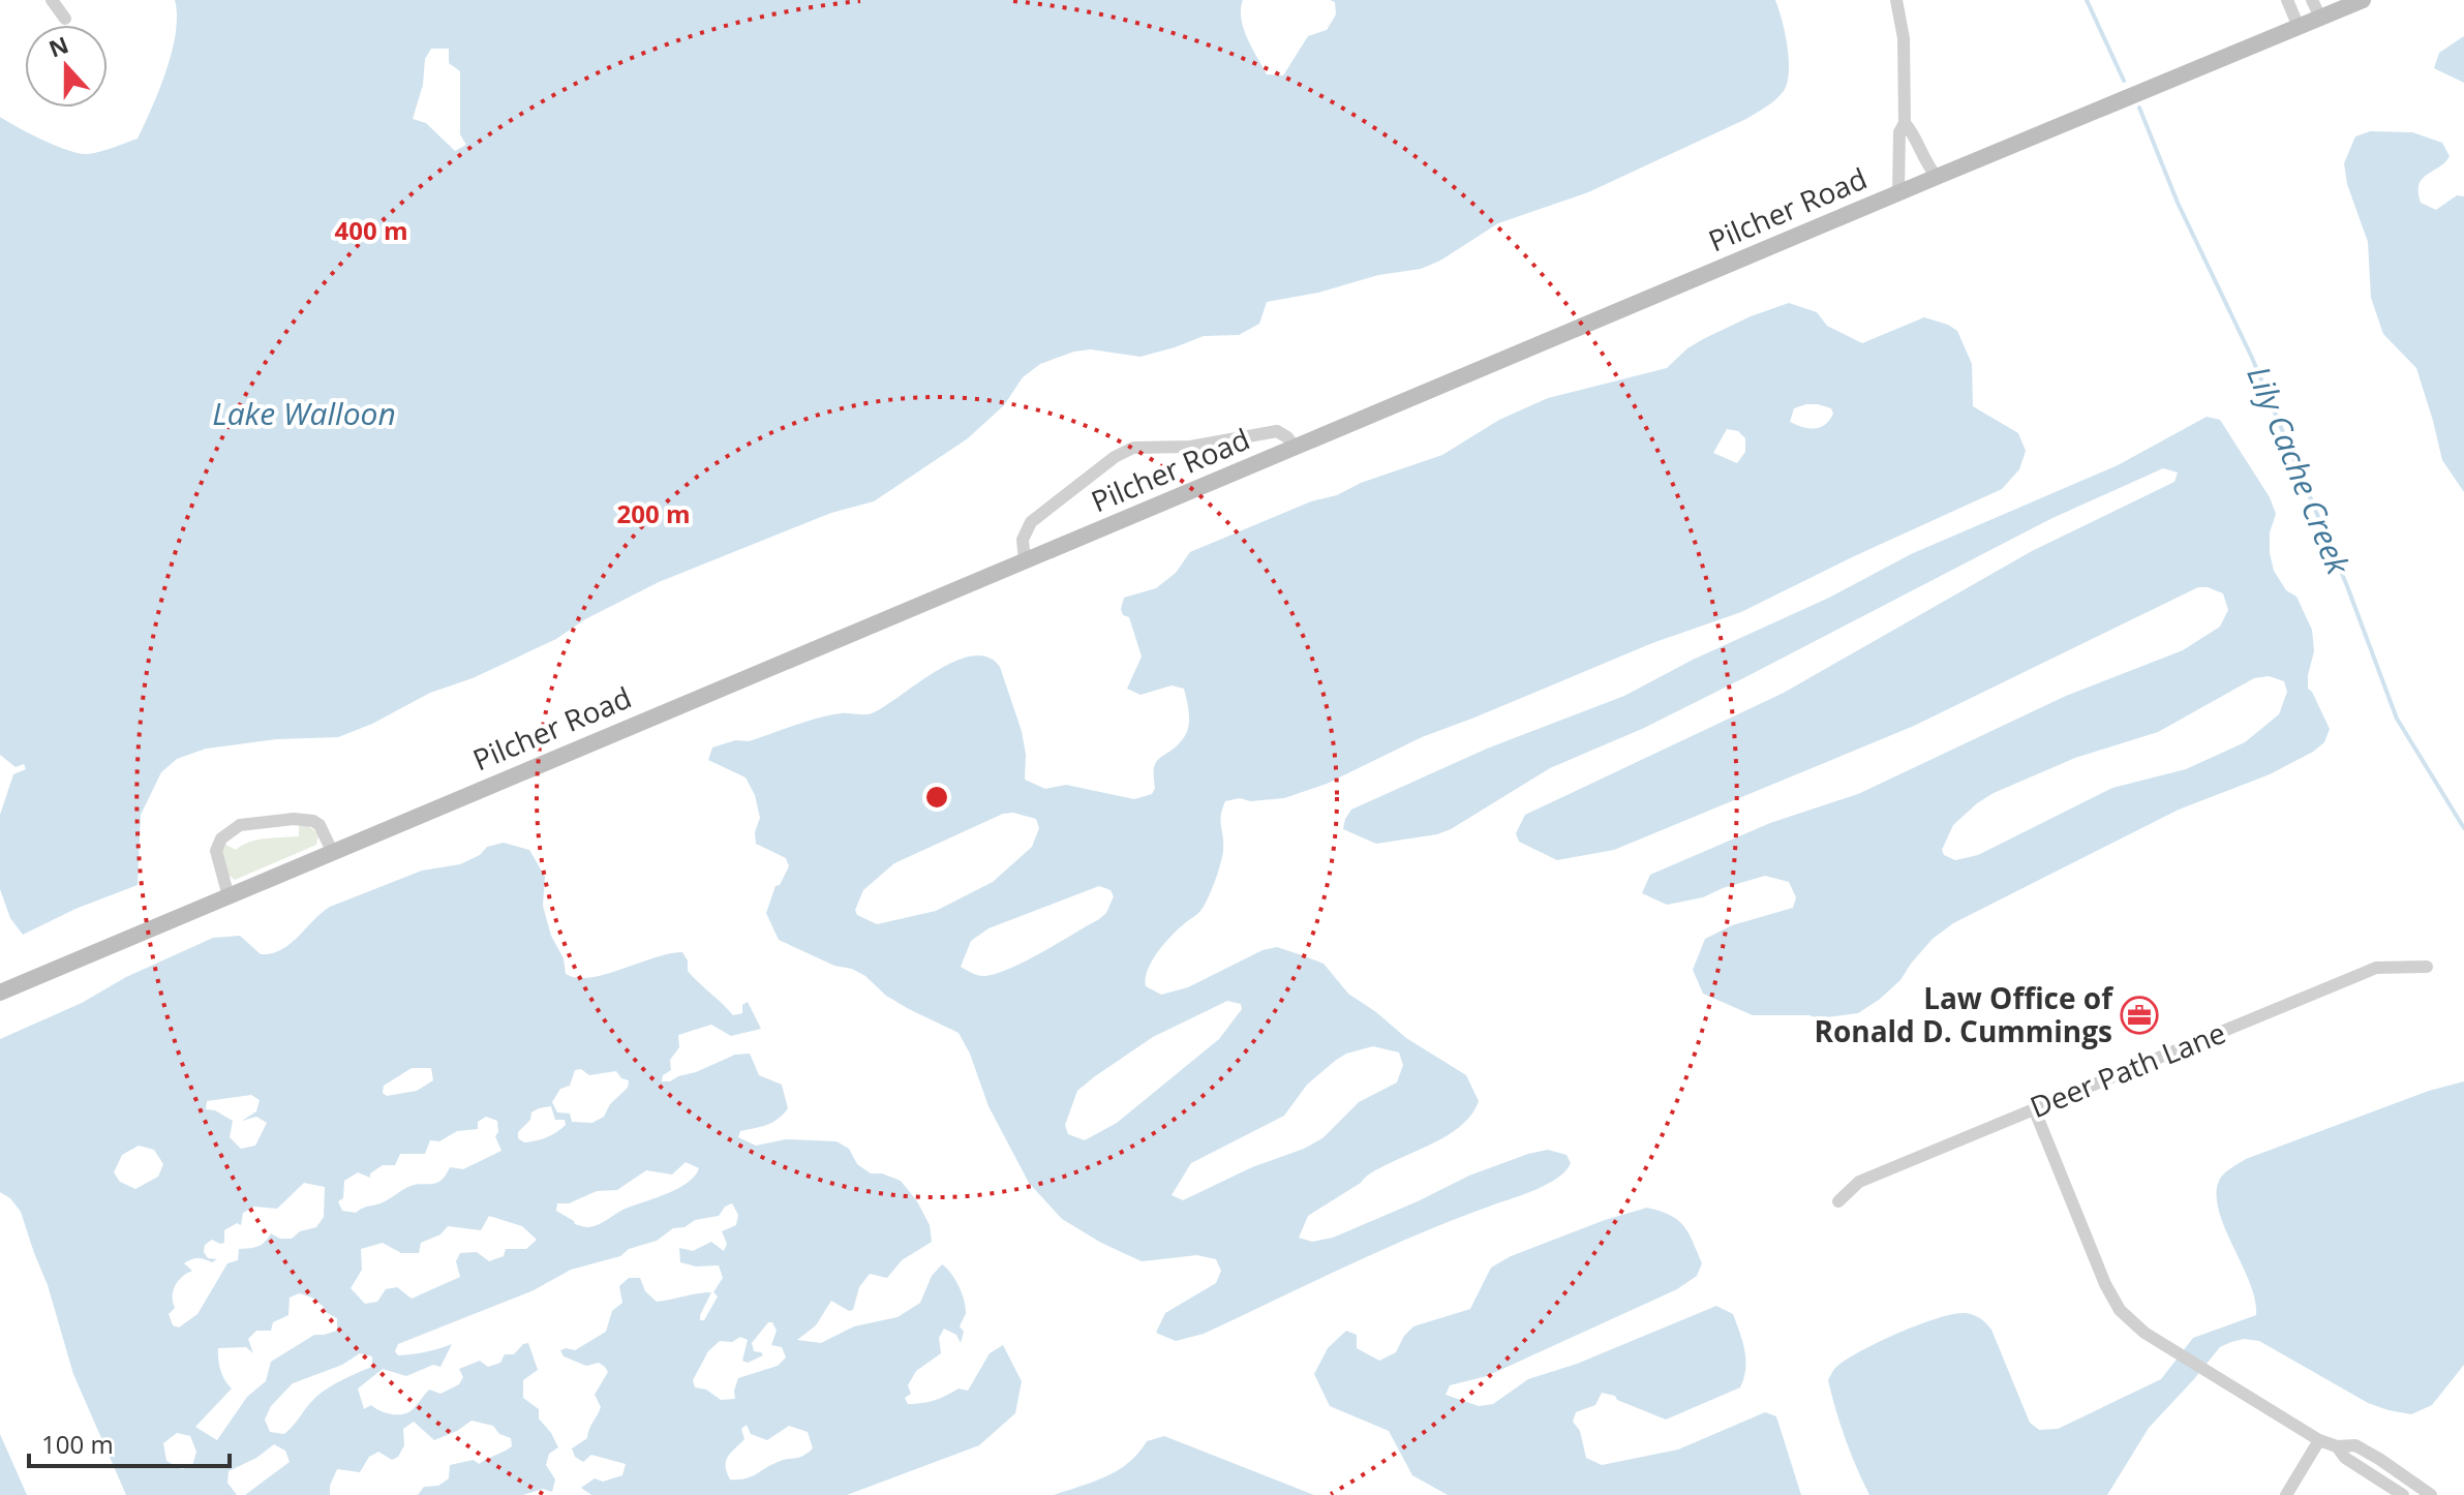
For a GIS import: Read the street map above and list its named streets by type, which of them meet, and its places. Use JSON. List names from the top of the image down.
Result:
{
  "streets": {
    "street": ["Pilcher Road", "Deer Path Lane"]
  },
  "water": ["Lake Walloon", "Lily Cache Creek"],
  "places": {
    "office": ["Law Office of Ronald D. Cummings"]
  },
  "scale_bar": "100 m",
  "north": "top",
  "rings": ["400 m", "200 m"]
}
